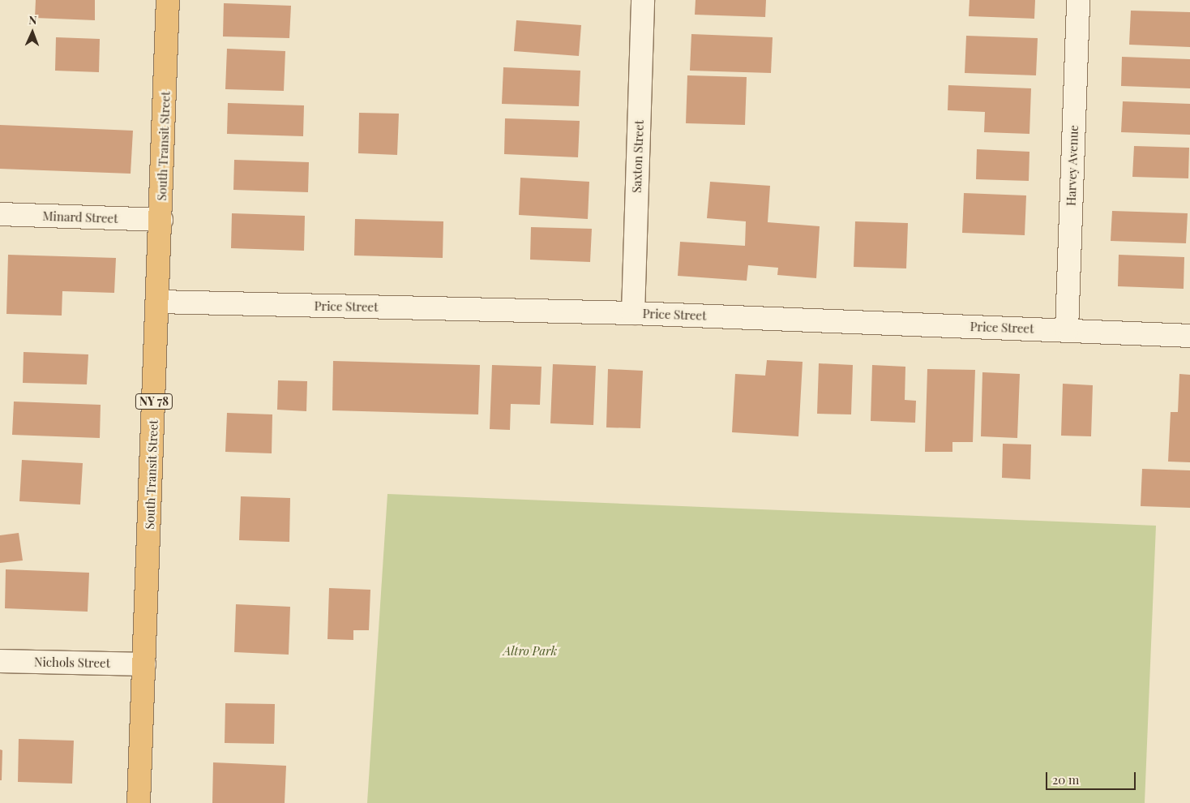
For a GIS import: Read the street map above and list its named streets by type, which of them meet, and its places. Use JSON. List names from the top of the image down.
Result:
{
  "streets": {
    "highway": ["South Transit Street", "NY 78"],
    "street": [
      "Saxton Street",
      "Harvey Avenue",
      "Minard Street",
      "Price Street",
      "Nichols Street"
    ]
  },
  "crossings": [
    ["South Transit Street", "Minard Street"],
    ["South Transit Street", "Price Street"],
    ["South Transit Street", "Nichols Street"],
    ["Saxton Street", "Price Street"],
    ["Harvey Avenue", "Price Street"]
  ],
  "parks": ["Altro Park"],
  "scale_bar": "20 m",
  "north": "top"
}
